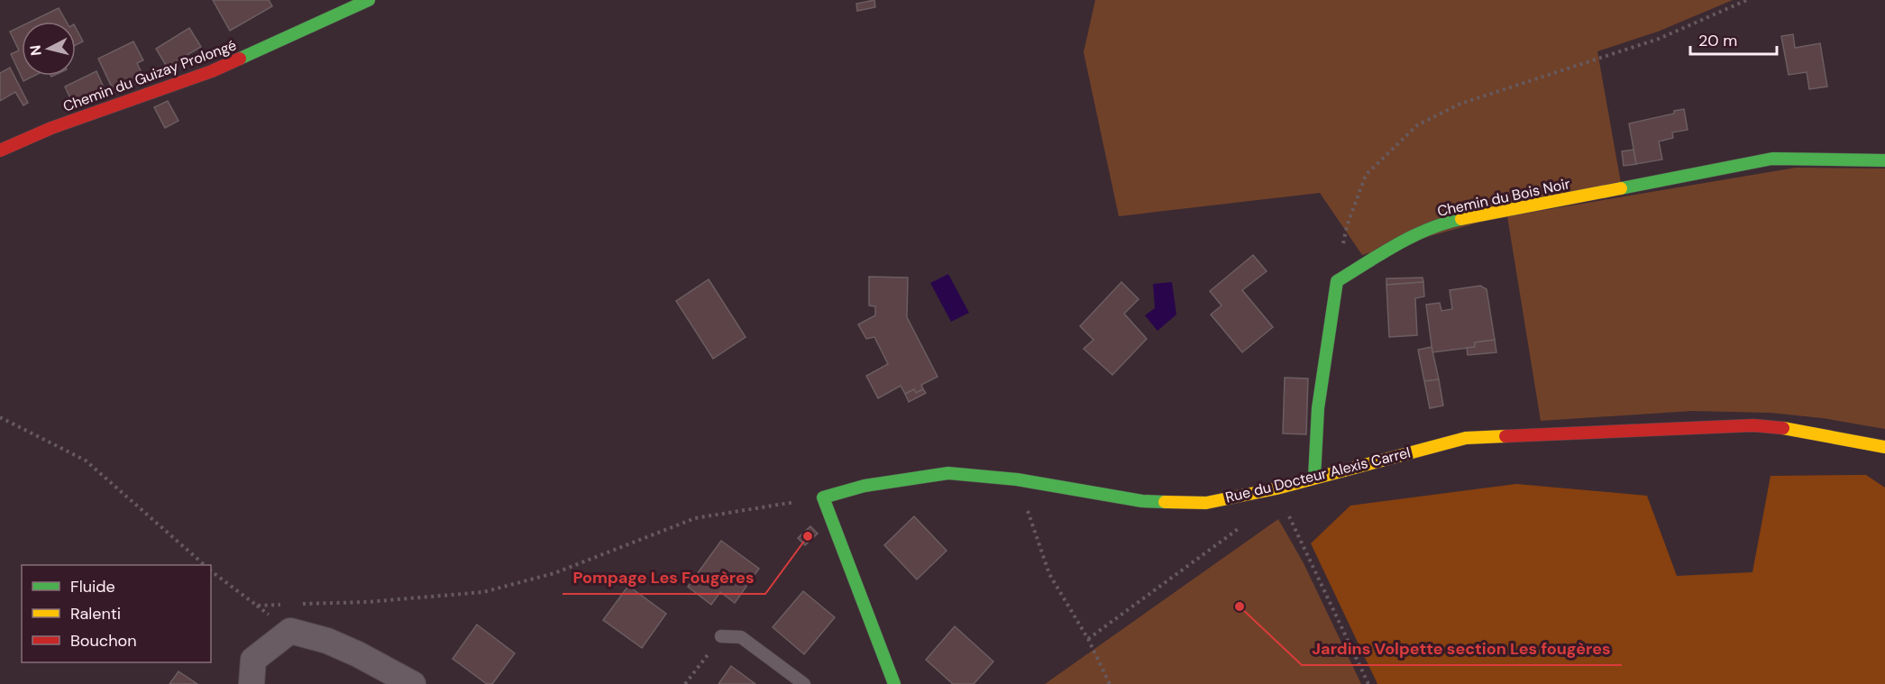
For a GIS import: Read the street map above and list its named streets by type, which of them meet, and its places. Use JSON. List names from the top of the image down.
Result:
{
  "streets": {
    "street": ["Chemin du Guizay Prolongé", "Chemin du Bois Noir", "Rue du Docteur Alexis Carrel"]
  },
  "places": ["Pompage Les Fougères", "Jardins Volpette section Les fougères"],
  "legend": ["Fluide", "Ralenti", "Bouchon"],
  "scale_bar": "20 m",
  "north": "left"
}
